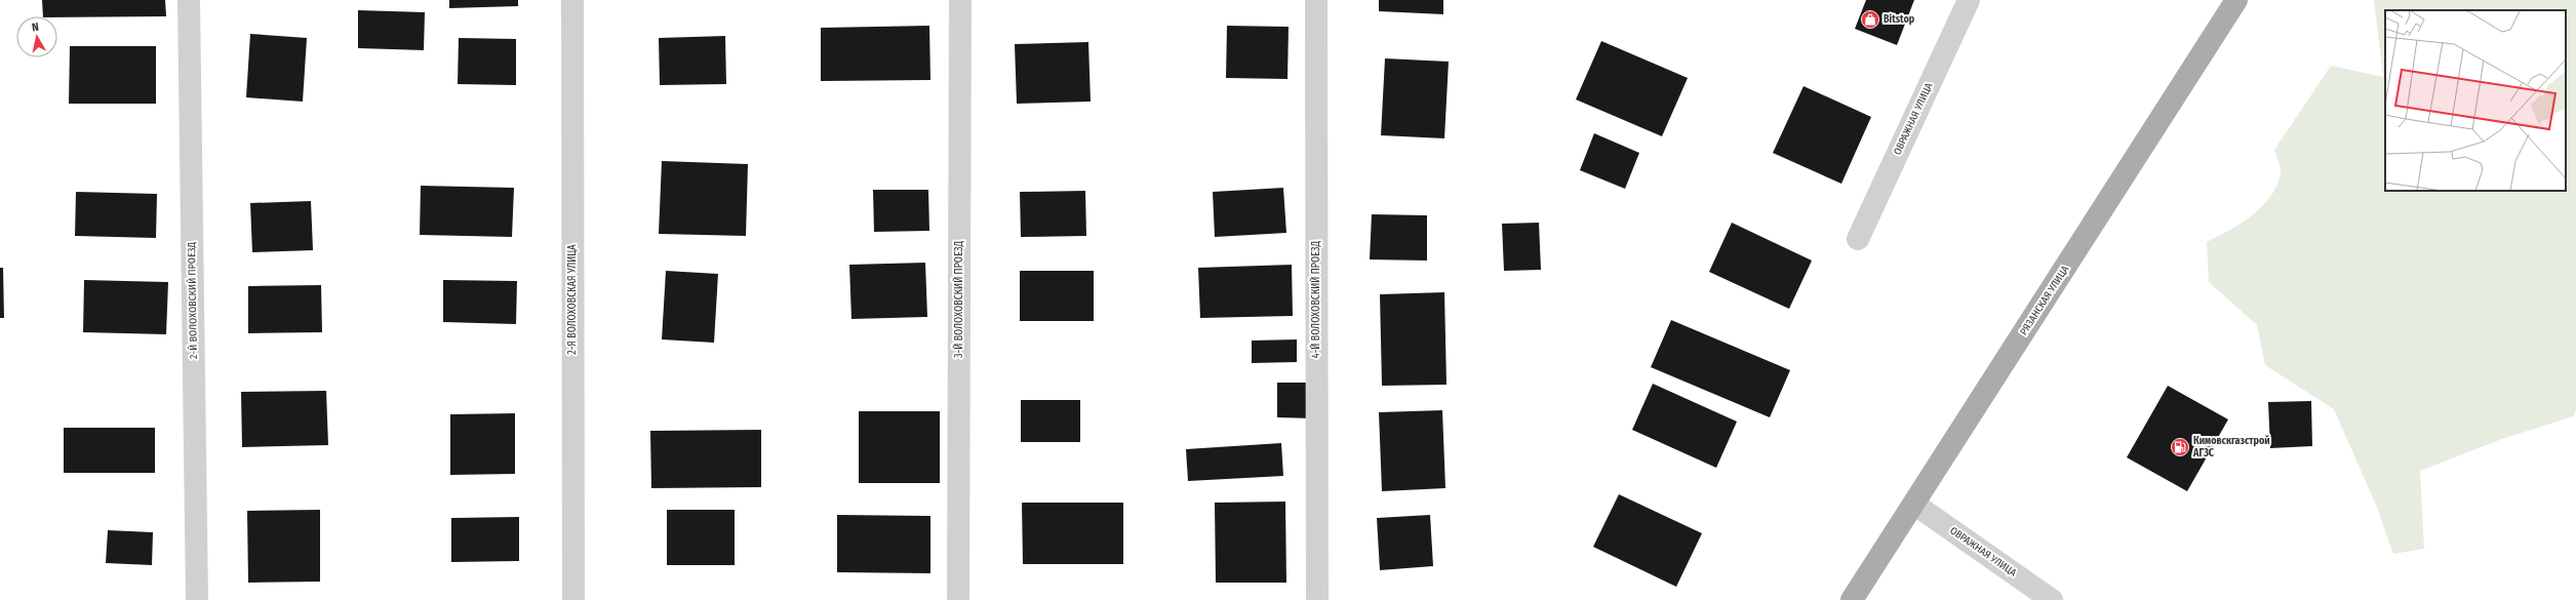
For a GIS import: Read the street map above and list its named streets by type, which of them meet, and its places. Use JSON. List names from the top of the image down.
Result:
{
  "streets": {
    "main road": ["РЯЗАНСКАЯ УЛИЦА"],
    "street": [
      "ОВРАЖНАЯ УЛИЦА",
      "2-Я ВОЛОХОВСКАЯ УЛИЦА",
      "3-Й ВОЛОХОВСКИЙ ПРОЕЗД",
      "4-Й ВОЛОХОВСКИЙ ПРОЕЗД",
      "2-Й ВОЛОХОВСКИЙ ПРОЕЗД"
    ]
  },
  "crossings": [
    ["ОВРАЖНАЯ УЛИЦА", "РЯЗАНСКАЯ УЛИЦА"]
  ],
  "places": {
    "shop": ["Bitstop"],
    "fuel station": ["Кимовскгазстрой АГЗС"]
  },
  "north": "top"
}
